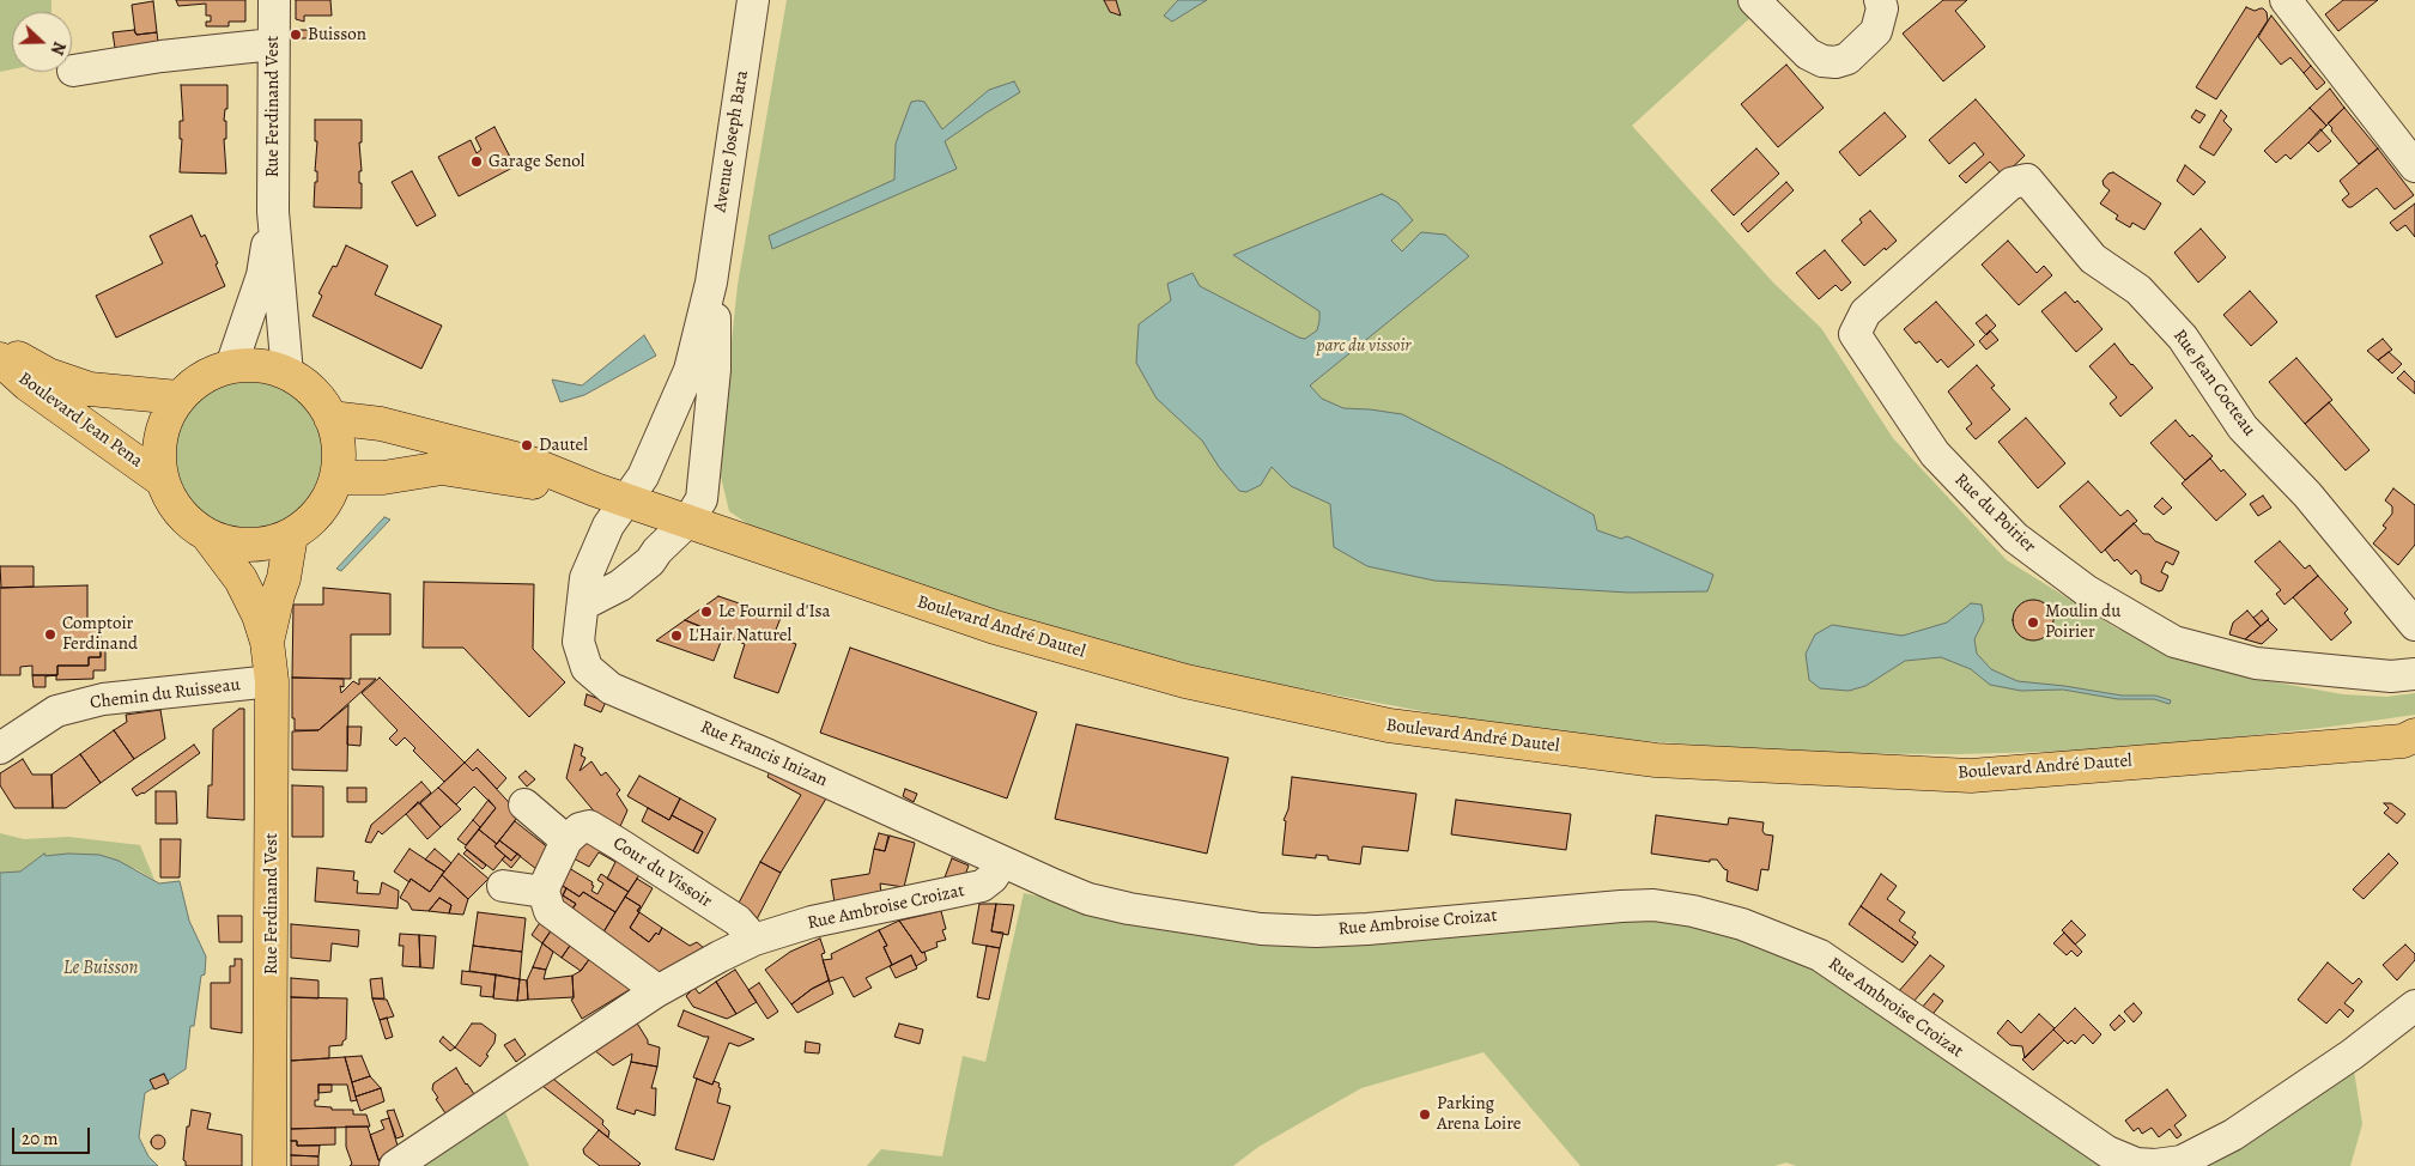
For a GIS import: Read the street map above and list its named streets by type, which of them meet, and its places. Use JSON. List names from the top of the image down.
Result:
{
  "streets": {
    "main road": ["Rue Ferdinand Vest", "Boulevard Jean Pena", "Boulevard André Dautel"],
    "street": [
      "Avenue Joseph Bara",
      "Rue Jean Cocteau",
      "Rue du Poirier",
      "Chemin du Ruisseau",
      "Rue Francis Inizan",
      "Cour du Vissoir",
      "Rue Ambroise Croizat"
    ]
  },
  "crossings": [
    ["Rue Ferdinand Vest", "Boulevard Jean Pena"],
    ["Rue Ferdinand Vest", "Boulevard André Dautel"],
    ["Rue Ferdinand Vest", "Chemin du Ruisseau"],
    ["Avenue Joseph Bara", "Boulevard André Dautel"],
    ["Avenue Joseph Bara", "Rue Francis Inizan"],
    ["Rue Jean Cocteau", "Rue du Poirier"],
    ["Boulevard Jean Pena", "Boulevard André Dautel"],
    ["Boulevard André Dautel", "Rue Francis Inizan"],
    ["Rue Francis Inizan", "Rue Ambroise Croizat"],
    ["Cour du Vissoir", "Rue Ambroise Croizat"]
  ],
  "water": ["Le Buisson"],
  "parks": ["parc du vissoir"],
  "places": [
    "Buisson",
    "Garage Senol",
    "Dautel",
    "Le Fournil d'Isa",
    "Moulin du Poirier",
    "Comptoir Ferdinand",
    "L'Hair Naturel",
    "Parking Arena Loire"
  ],
  "scale_bar": "20 m",
  "north": "right"
}
